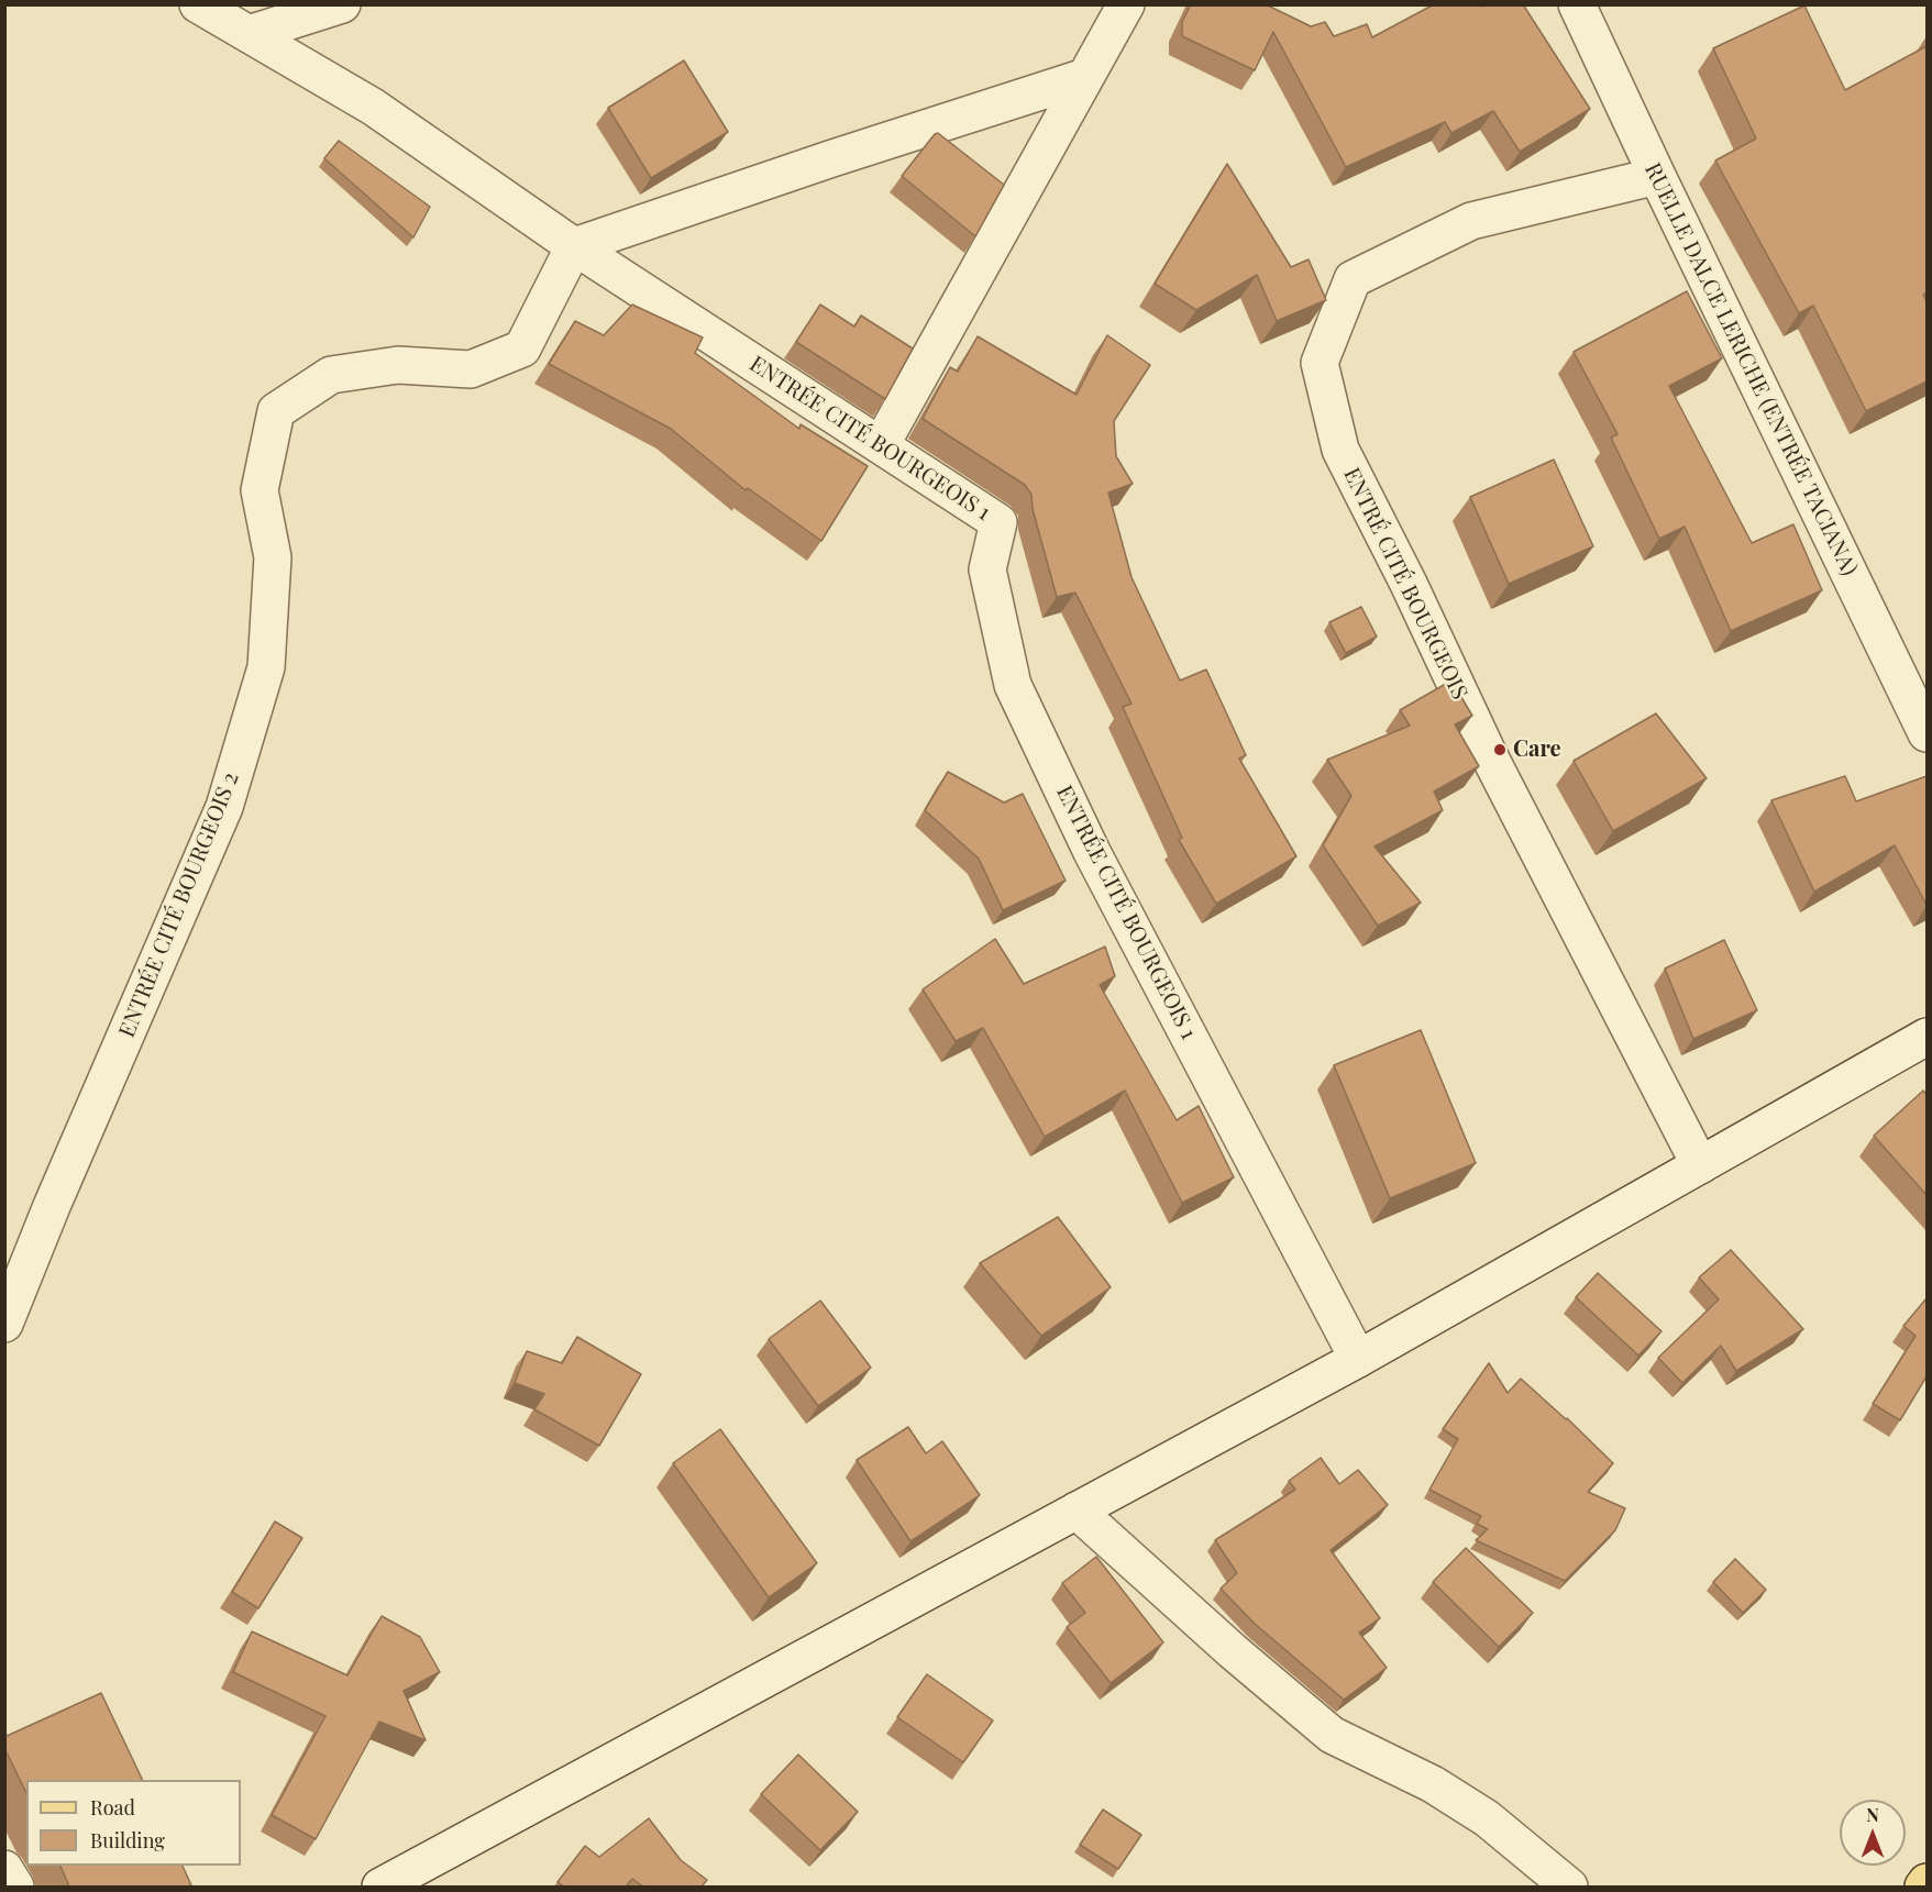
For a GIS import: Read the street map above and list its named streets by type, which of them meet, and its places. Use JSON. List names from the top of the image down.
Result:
{
  "streets": {
    "street": [
      "RUELLE DALCE LERICHE (ENTRÉE TACIANA)",
      "ENTRÉE CITÉ BOURGEOIS 1",
      "ENTRÉ CITÉ BOURGEOIS",
      "ENTRÉE CITÉ BOURGEOIS 2"
    ]
  },
  "crossings": [
    ["RUELLE DALCE LERICHE (ENTRÉE TACIANA)", "ENTRÉ CITÉ BOURGEOIS"],
    ["ENTRÉE CITÉ BOURGEOIS 1", "ENTRÉE CITÉ BOURGEOIS 2"]
  ],
  "places": ["Care"],
  "legend": ["Road", "Building"],
  "north": "top"
}
